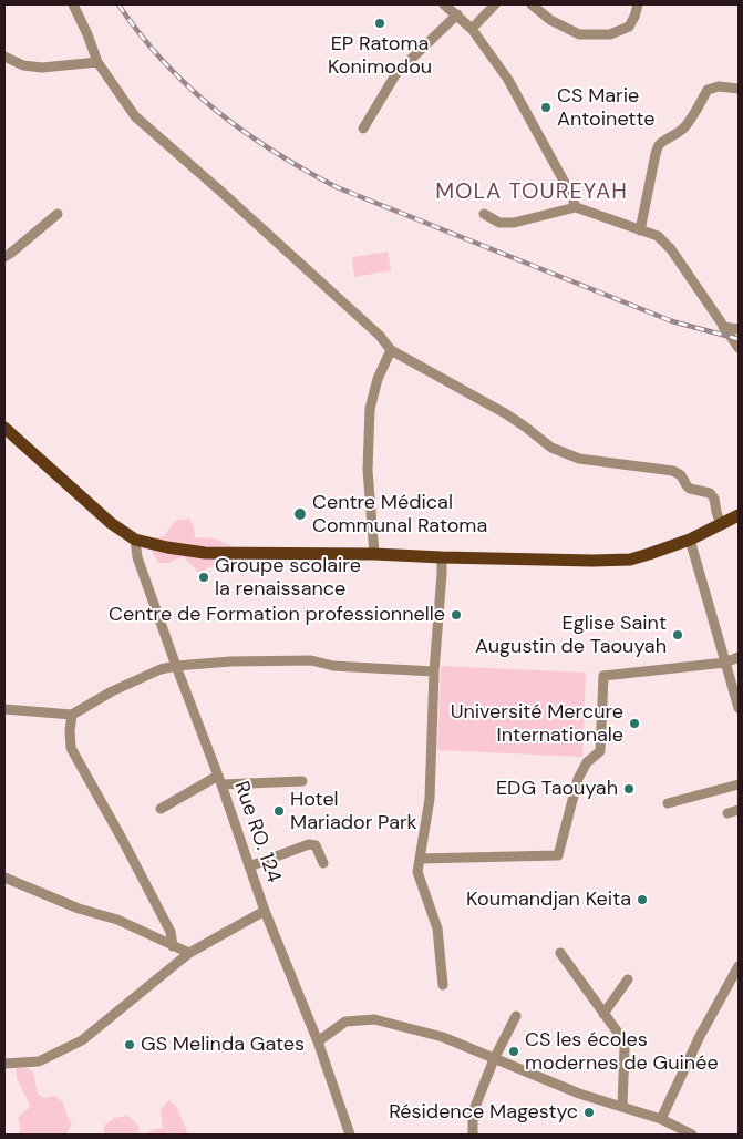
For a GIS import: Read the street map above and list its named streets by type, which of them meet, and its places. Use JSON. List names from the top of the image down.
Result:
{
  "streets": {
    "street": ["Rue RO. 124"]
  },
  "districts": ["MOLA TOUREYAH"],
  "places": [
    "EP Ratoma Konimodou",
    "CS Marie Antoinette",
    "Centre Médical Communal Ratoma",
    "Groupe scolaire la renaissance",
    "Centre de Formation professionnelle",
    "Eglise Saint Augustin de Taouyah",
    "Université Mercure Internationale",
    "EDG Taouyah",
    "Hotel Mariador Park",
    "Koumandjan Keita",
    "GS Melinda Gates",
    "CS les écoles modernes de Guinée",
    "Résidence Magestyc"
  ]
}
